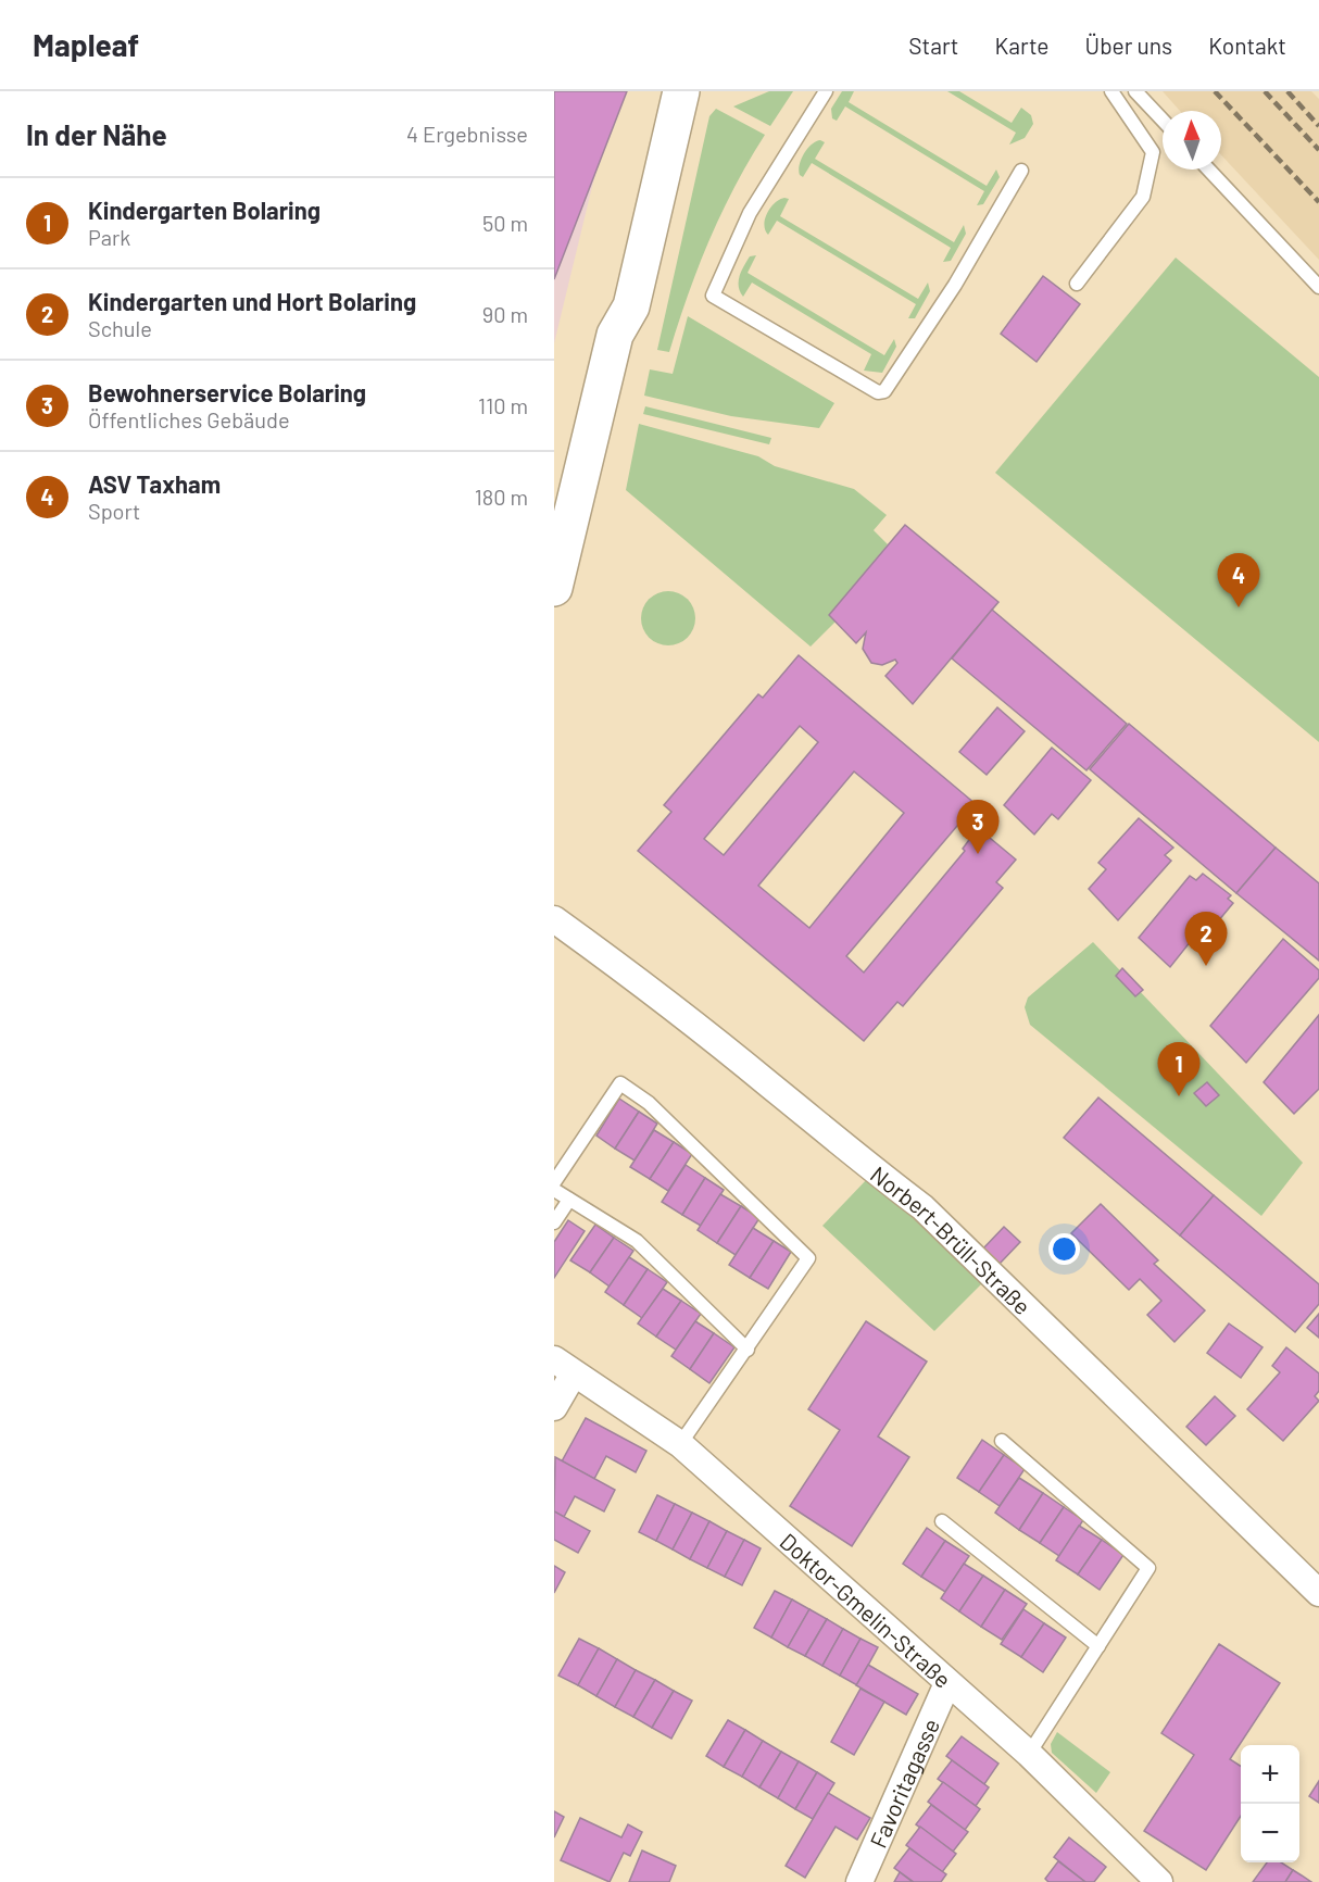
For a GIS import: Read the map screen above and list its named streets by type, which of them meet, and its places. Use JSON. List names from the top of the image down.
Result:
{
  "streets": {
    "street": ["Norbert-Brüll-Straße", "Doktor-Gmelin-Straße", "Favoritagasse"]
  },
  "crossings": [
    ["Doktor-Gmelin-Straße", "Favoritagasse"]
  ],
  "north": "top",
  "page": {
    "header": "Mapleaf",
    "nav": [
      "Start",
      "Karte",
      "Über uns",
      "Kontakt"
    ],
    "heading": ["In der Nähe", "4 Ergebnisse"],
    "list": [
      {
        "mark": "1",
        "name": "Kindergarten Bolaring",
        "note": "Park",
        "value": "50 m"
      },
      {
        "mark": "2",
        "name": "Kindergarten und Hort Bolaring",
        "note": "Schule",
        "value": "90 m"
      },
      {
        "mark": "3",
        "name": "Bewohnerservice Bolaring",
        "note": "Öffentliches Gebäude",
        "value": "110 m"
      },
      {
        "mark": "4",
        "name": "ASV Taxham",
        "note": "Sport",
        "value": "180 m"
      }
    ],
    "pins": [
      "4",
      "3",
      "2",
      "1"
    ],
    "map_buttons": ["+", "−"]
  }
}
